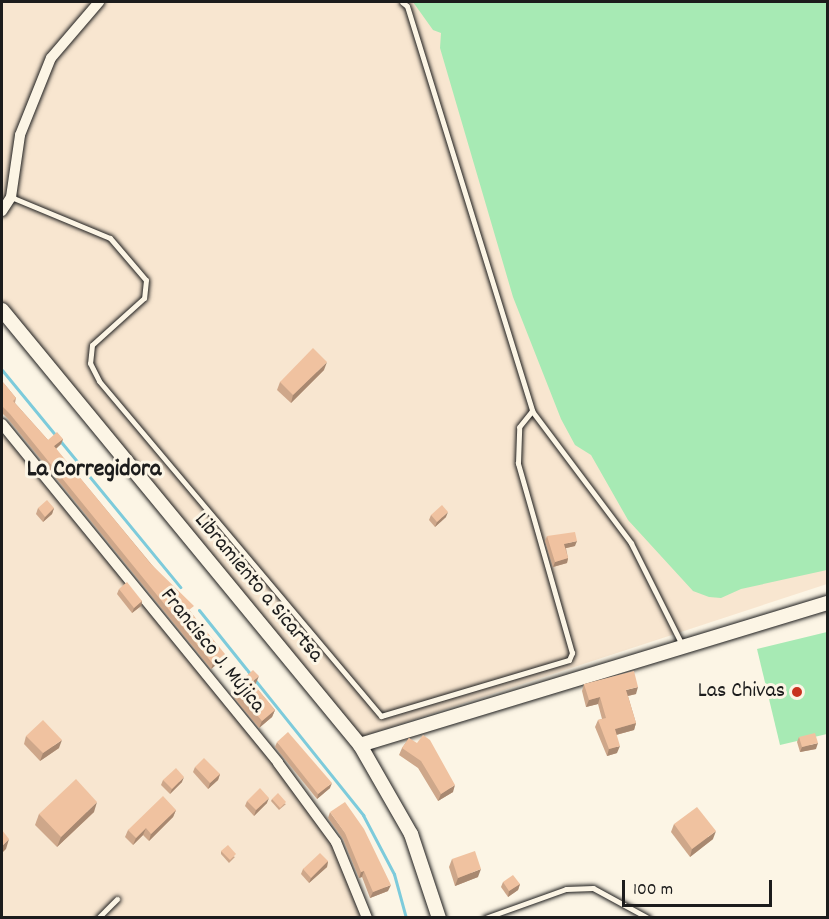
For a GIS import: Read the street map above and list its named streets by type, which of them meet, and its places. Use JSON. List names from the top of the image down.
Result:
{
  "streets": {
    "main road": ["Libramiento a Sicartsa"],
    "street": ["Francisco J. Mújica"]
  },
  "districts": ["La Corregidora"],
  "places": ["Las Chivas"],
  "scale_bar": "100 m"
}
